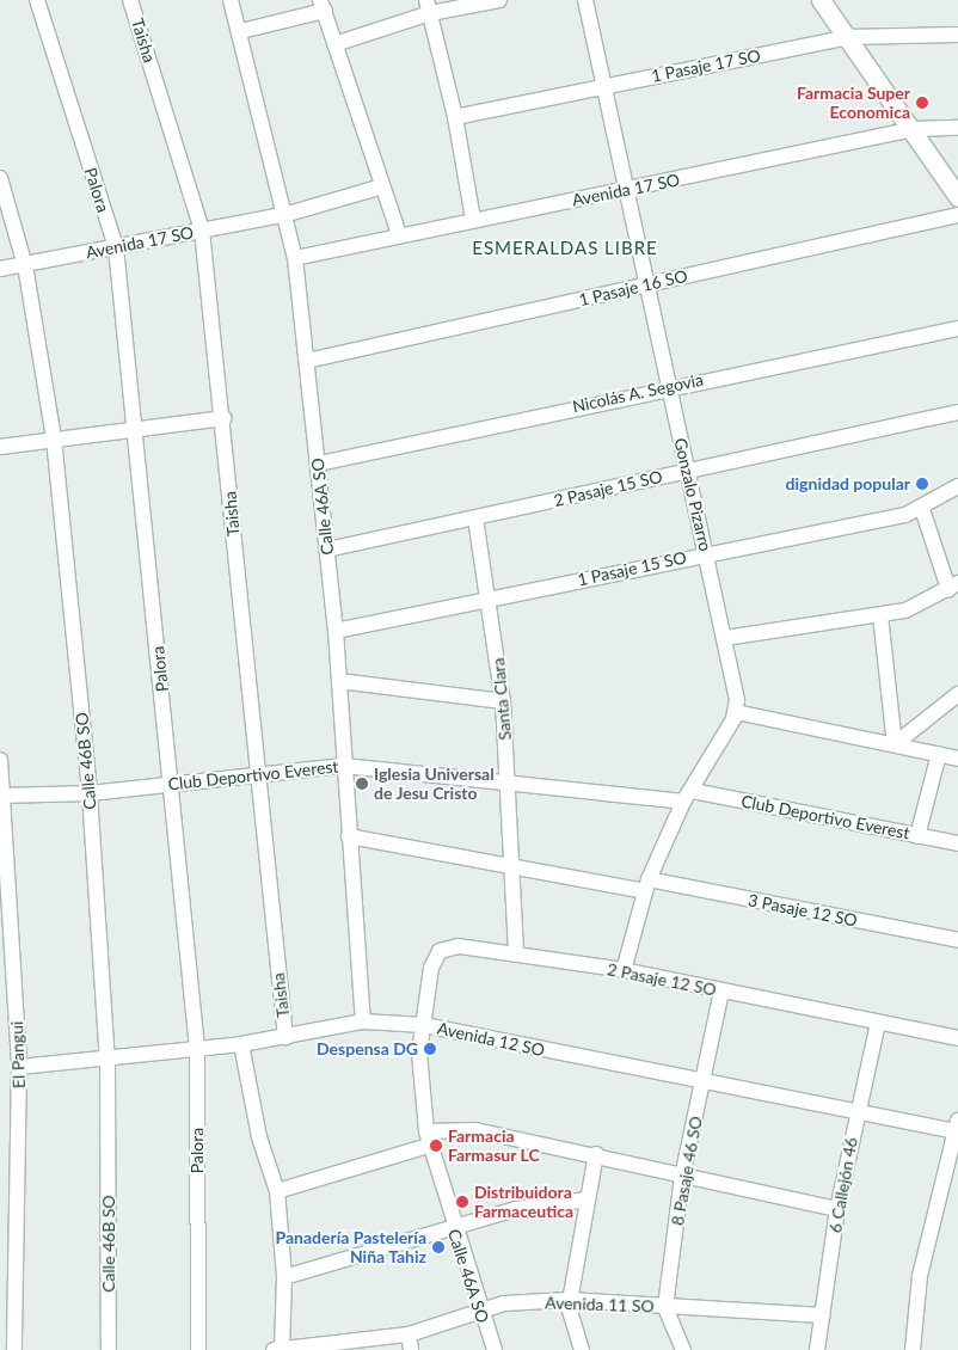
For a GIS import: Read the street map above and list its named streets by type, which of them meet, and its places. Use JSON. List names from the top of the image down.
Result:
{
  "streets": {
    "street": [
      "Taisha",
      "1 Pasaje 17 SO",
      "Palora",
      "Avenida 17 SO",
      "1 Pasaje 16 SO",
      "Nicolás A. Segovia",
      "2 Pasaje 15 SO",
      "Gonzalo Pizarro",
      "Calle 46A SO",
      "1 Pasaje 15 SO",
      "Santa Clara",
      "Calle 46B SO",
      "Club Deportivo Everest",
      "3 Pasaje 12 SO",
      "2 Pasaje 12 SO",
      "Avenida 12 SO",
      "El Pangui",
      "8 Pasaje 46 SO",
      "6 Callejón 46",
      "Avenida 11 SO"
    ]
  },
  "crossings": [
    ["Taisha", "Avenida 17 SO"],
    ["Taisha", "Club Deportivo Everest"],
    ["Taisha", "Avenida 12 SO"],
    ["1 Pasaje 17 SO", "Gonzalo Pizarro"],
    ["Palora", "Avenida 17 SO"],
    ["Palora", "Club Deportivo Everest"],
    ["Palora", "Avenida 12 SO"],
    ["Avenida 17 SO", "Gonzalo Pizarro"],
    ["Avenida 17 SO", "Calle 46A SO"],
    ["Avenida 17 SO", "Calle 46B SO"],
    ["1 Pasaje 16 SO", "Gonzalo Pizarro"],
    ["1 Pasaje 16 SO", "Calle 46A SO"],
    ["Nicolás A. Segovia", "Gonzalo Pizarro"],
    ["Nicolás A. Segovia", "Calle 46A SO"],
    ["2 Pasaje 15 SO", "Gonzalo Pizarro"],
    ["2 Pasaje 15 SO", "Calle 46A SO"],
    ["2 Pasaje 15 SO", "Santa Clara"],
    ["Gonzalo Pizarro", "1 Pasaje 15 SO"],
    ["Calle 46A SO", "1 Pasaje 15 SO"],
    ["Calle 46A SO", "Club Deportivo Everest"],
    ["Calle 46A SO", "3 Pasaje 12 SO"],
    ["Calle 46A SO", "2 Pasaje 12 SO"],
    ["Calle 46A SO", "Avenida 12 SO"],
    ["Calle 46A SO", "Avenida 11 SO"],
    ["1 Pasaje 15 SO", "Santa Clara"],
    ["Santa Clara", "Club Deportivo Everest"],
    ["Santa Clara", "3 Pasaje 12 SO"],
    ["Santa Clara", "2 Pasaje 12 SO"],
    ["Calle 46B SO", "Club Deportivo Everest"],
    ["Calle 46B SO", "Avenida 12 SO"],
    ["Club Deportivo Everest", "El Pangui"],
    ["2 Pasaje 12 SO", "Avenida 12 SO"],
    ["2 Pasaje 12 SO", "8 Pasaje 46 SO"],
    ["2 Pasaje 12 SO", "6 Callejón 46"],
    ["Avenida 12 SO", "El Pangui"],
    ["Avenida 12 SO", "8 Pasaje 46 SO"],
    ["Avenida 12 SO", "6 Callejón 46"],
    ["8 Pasaje 46 SO", "Avenida 11 SO"],
    ["6 Callejón 46", "Avenida 11 SO"]
  ],
  "districts": ["ESMERALDAS LIBRE"],
  "places": [
    "Farmacia Super Economica",
    "dignidad popular",
    "Iglesia Universal de Jesu Cristo",
    "Despensa DG",
    "Farmacia Farmasur LC",
    "Distribuidora Farmaceutica",
    "Panadería Pastelería Niña Tahiz"
  ]
}
